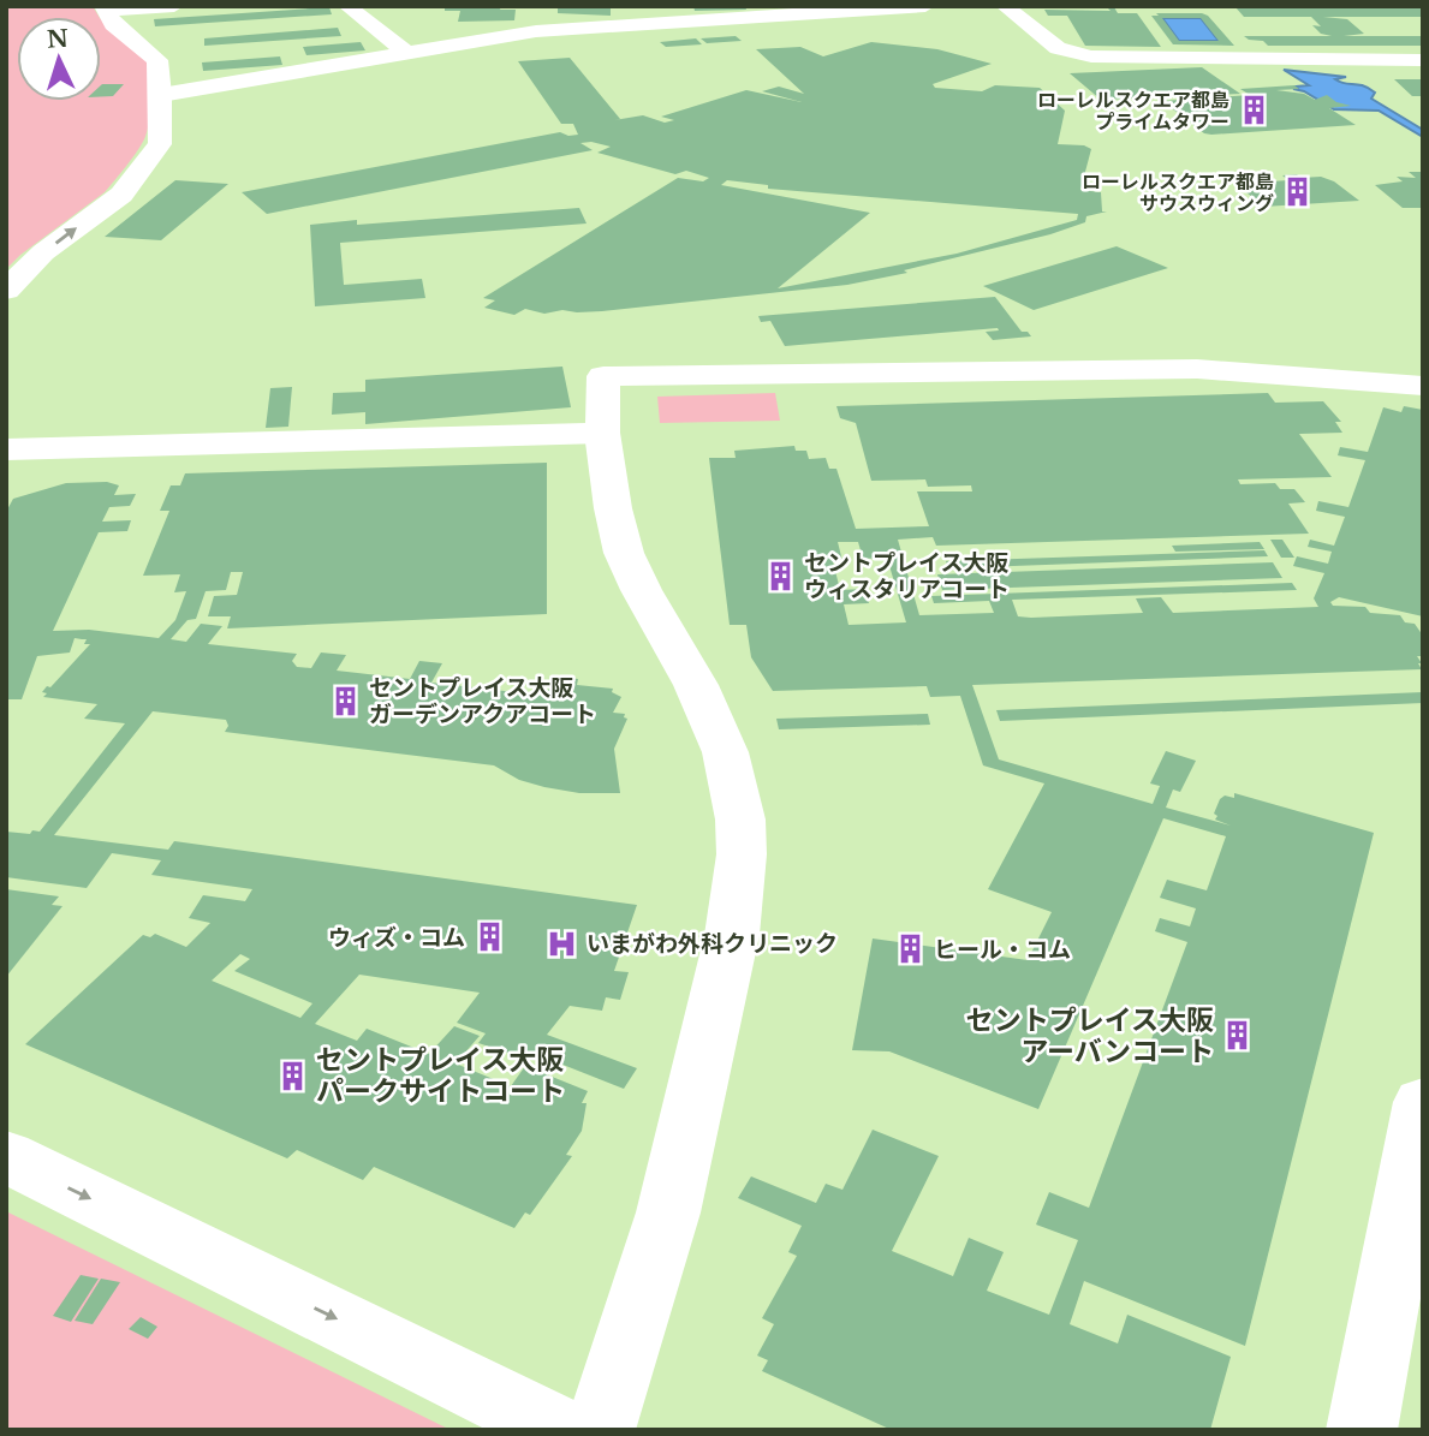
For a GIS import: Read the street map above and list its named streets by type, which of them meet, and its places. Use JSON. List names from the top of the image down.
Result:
{
  "places": {
    "building": [
      "ローレルスクエア都島 プライムタワー",
      "ローレルスクエア都島 サウスウィング",
      "セントプレイス大阪 ウィスタリアコート",
      "セントプレイス大阪 ガーデンアクアコート",
      "ウィズ・コム",
      "ヒール・コム",
      "セントプレイス大阪 アーバンコート",
      "セントプレイス大阪 パークサイトコート"
    ],
    "hospital": ["いまがわ外科クリニック"]
  },
  "north": "top"
}
